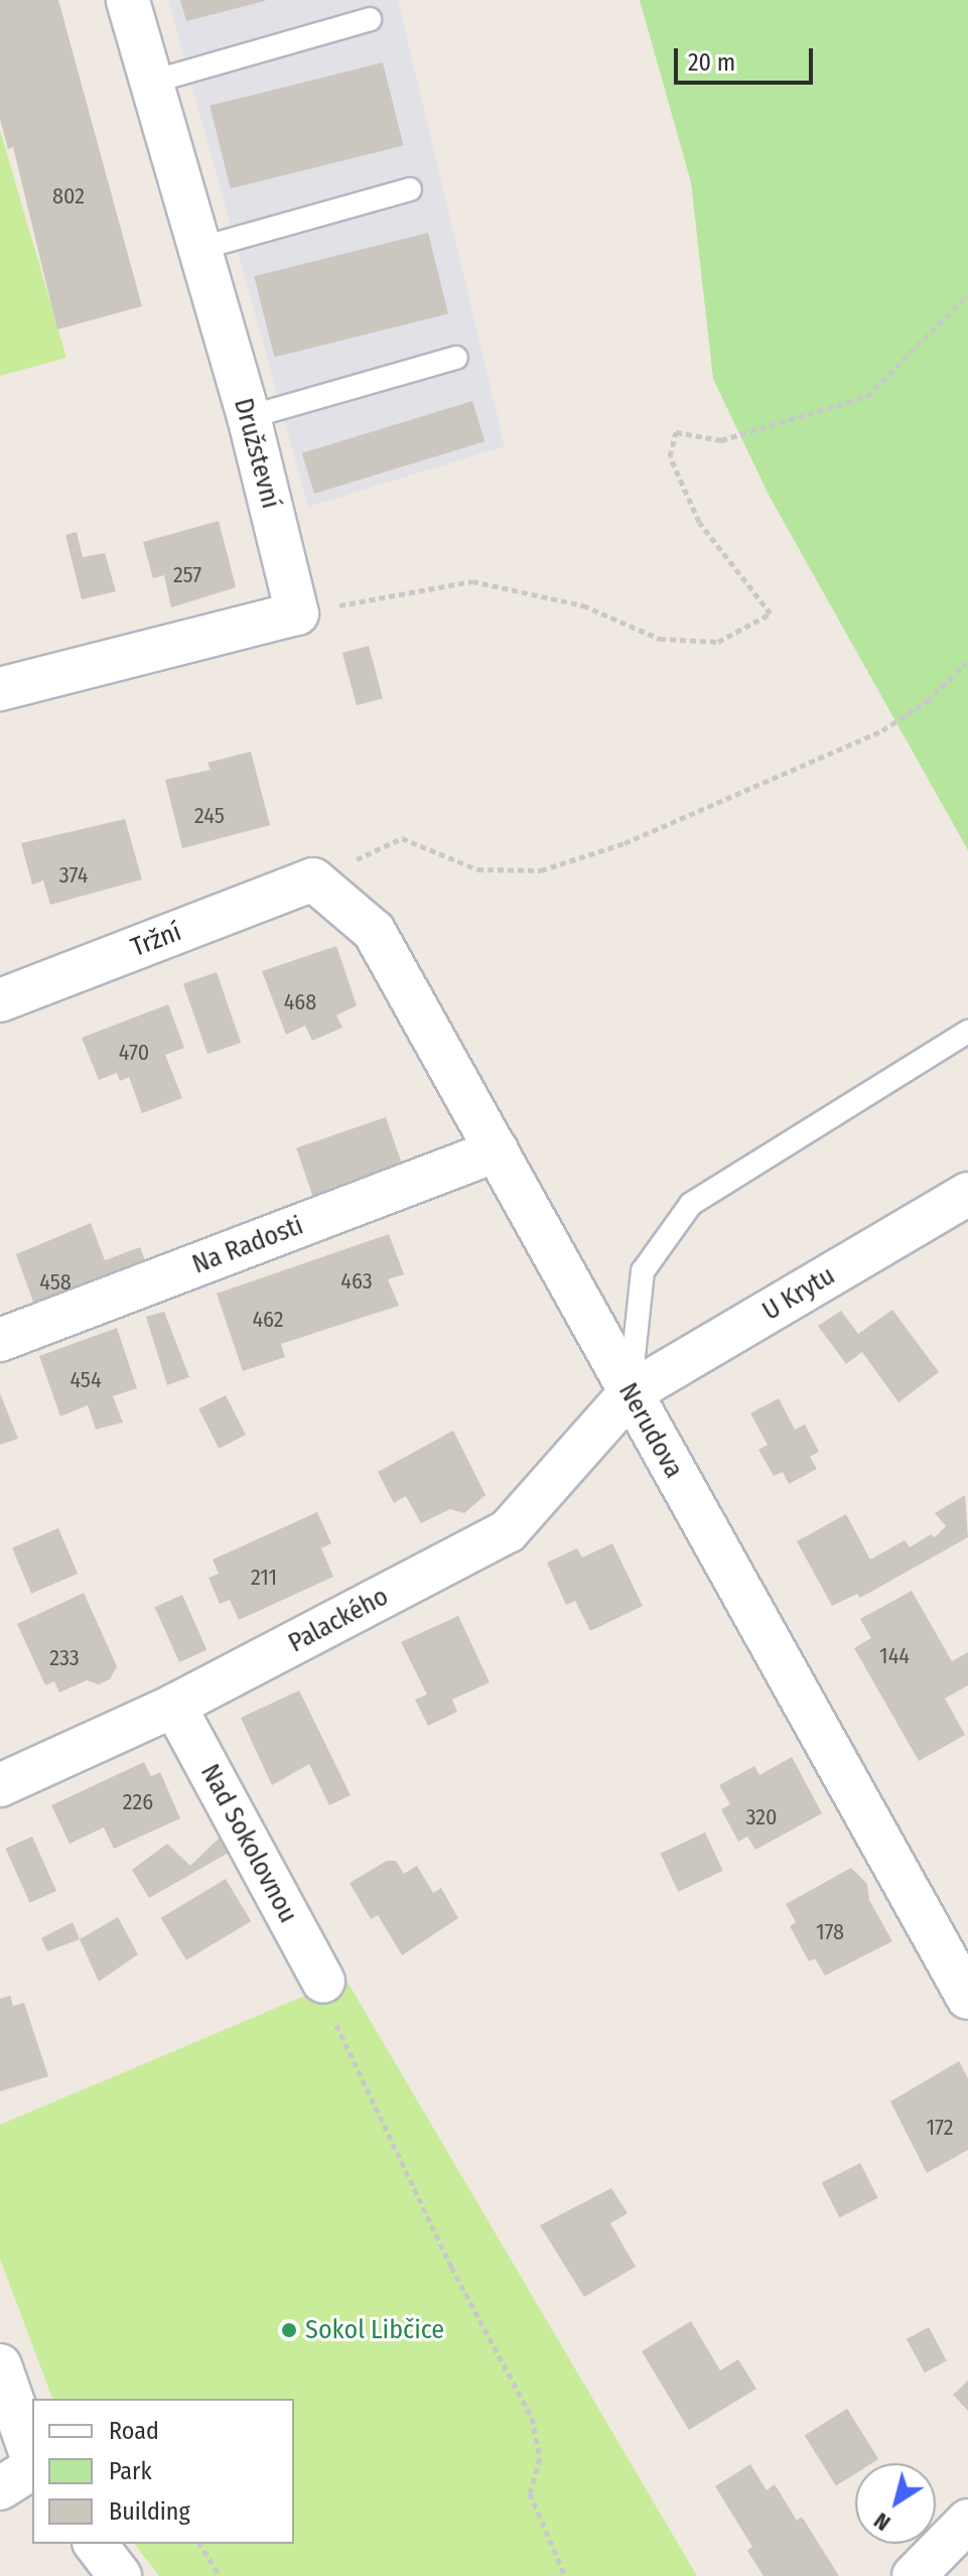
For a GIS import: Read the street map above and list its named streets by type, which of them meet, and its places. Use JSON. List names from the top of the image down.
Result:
{
  "streets": {
    "street": [
      "Družstevní",
      "Tržní",
      "Na Radosti",
      "U Krytu",
      "Nerudova",
      "Palackého",
      "Nad Sokolovnou"
    ]
  },
  "crossings": [
    ["Tržní", "Nerudova"],
    ["Na Radosti", "Nerudova"],
    ["U Krytu", "Nerudova"],
    ["U Krytu", "Palackého"],
    ["Nerudova", "Palackého"],
    ["Palackého", "Nad Sokolovnou"]
  ],
  "places": ["Sokol Libčice"],
  "house_numbers": [
    "802",
    "257",
    "245",
    "374",
    "468",
    "470",
    "463",
    "458",
    "462",
    "454",
    "211",
    "144",
    "233",
    "226",
    "320",
    "178",
    "172"
  ],
  "legend": ["Road", "Park", "Building"],
  "scale_bar": "20 m",
  "north": "bottom left"
}
